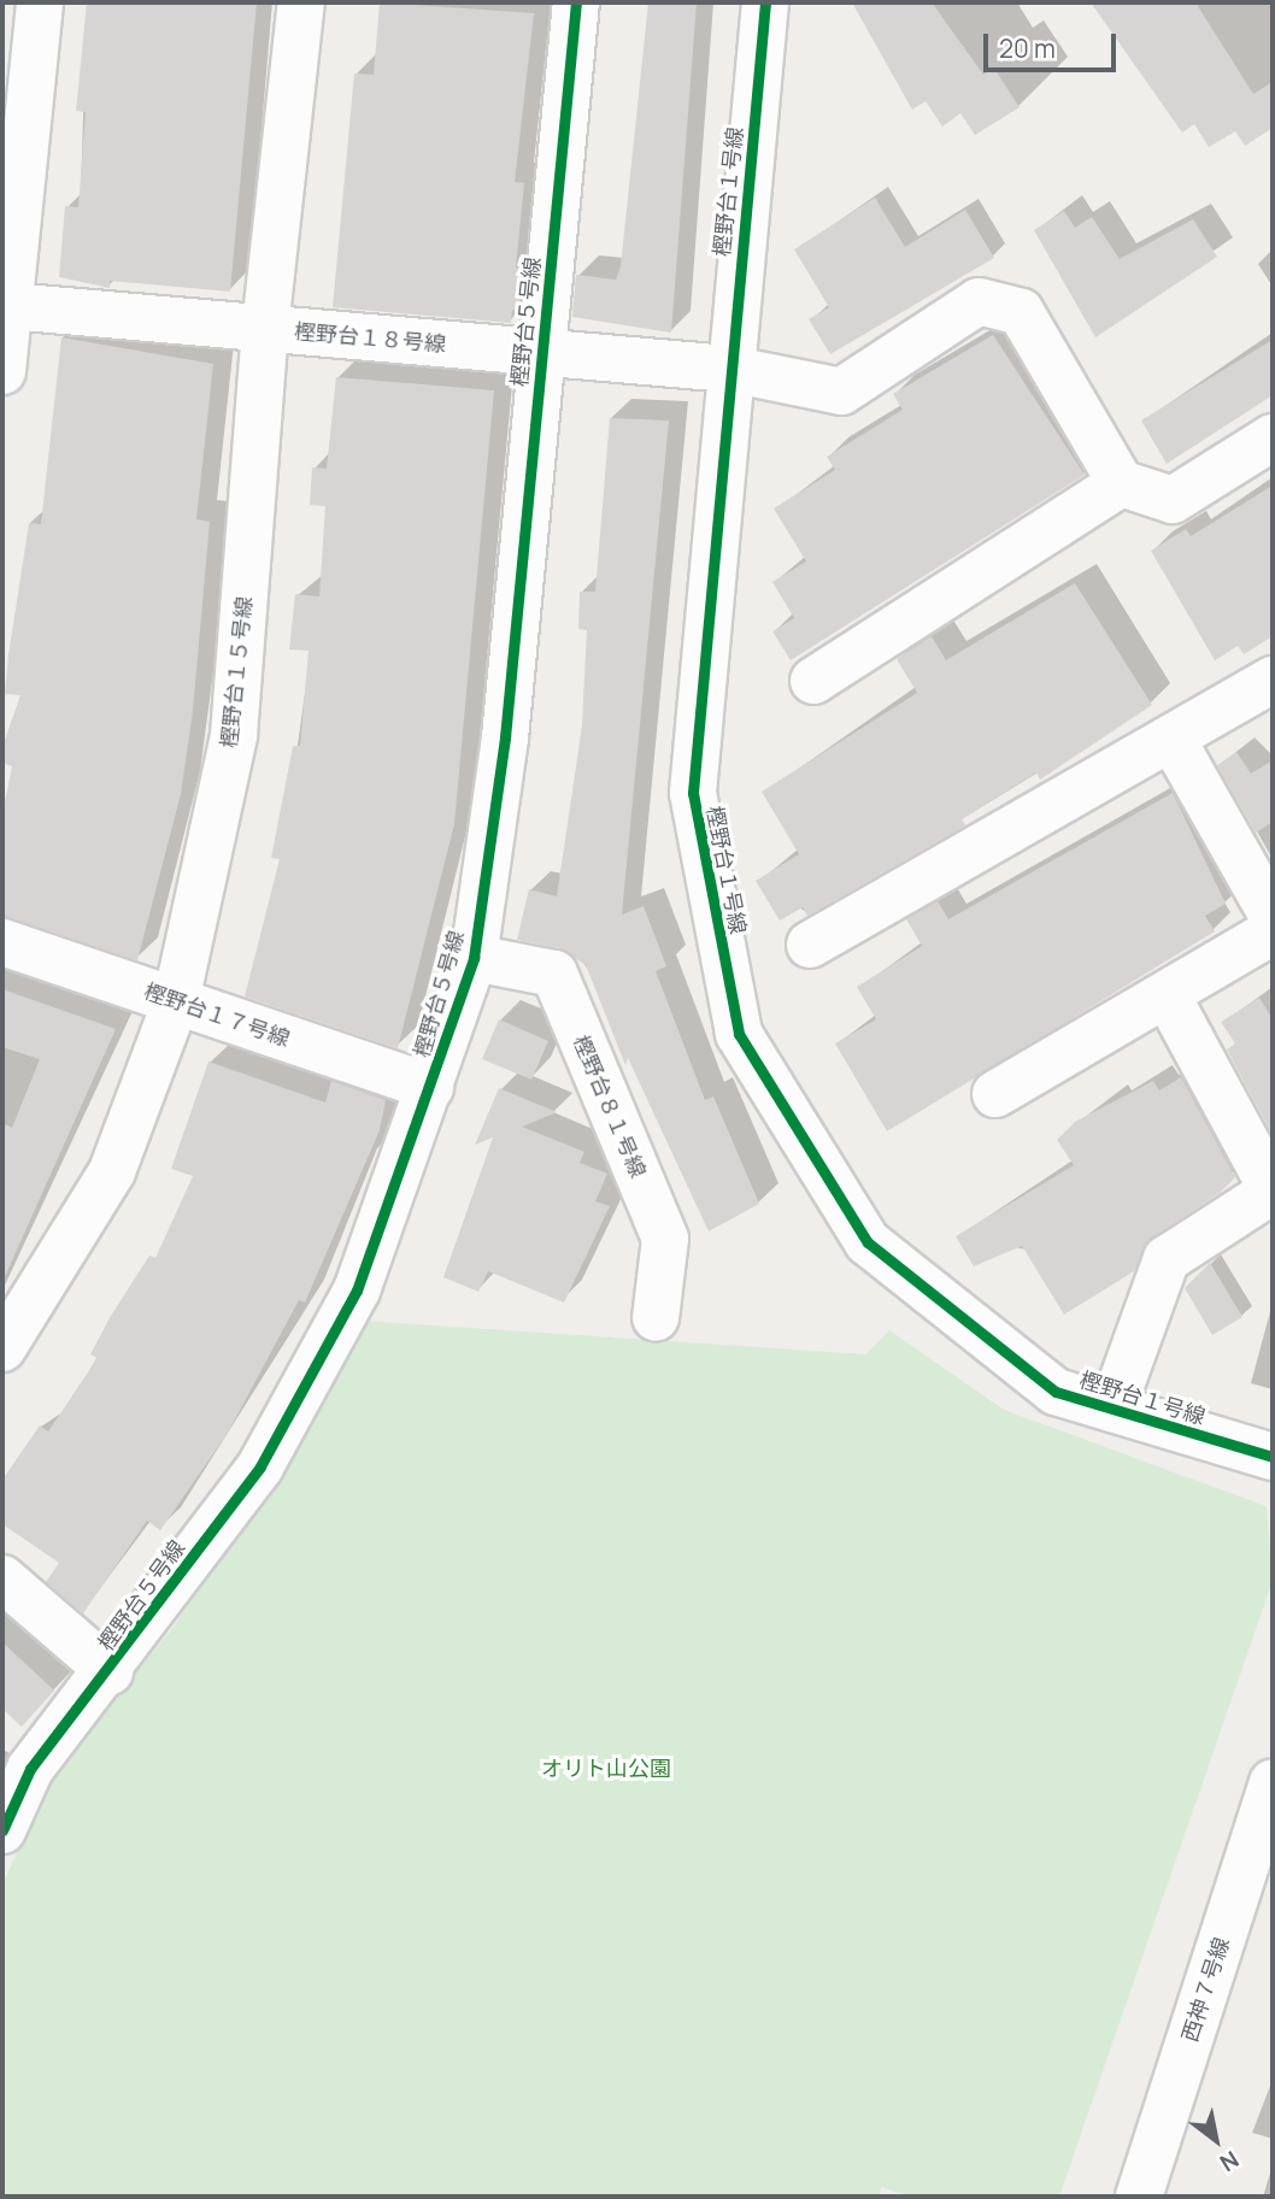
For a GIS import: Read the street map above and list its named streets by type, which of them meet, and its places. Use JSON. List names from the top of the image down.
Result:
{
  "streets": {
    "street": [
      "樫野台１号線",
      "樫野台５号線",
      "樫野台１８号線",
      "樫野台１５号線",
      "樫野台１７号線",
      "樫野台８１号線",
      "西神７号線"
    ]
  },
  "crossings": [
    ["樫野台１号線", "樫野台１８号線"],
    ["樫野台５号線", "樫野台１８号線"],
    ["樫野台５号線", "樫野台１７号線"],
    ["樫野台５号線", "樫野台８１号線"],
    ["樫野台１８号線", "樫野台１５号線"],
    ["樫野台１５号線", "樫野台１７号線"]
  ],
  "parks": ["オリト山公園"],
  "scale_bar": "20 m",
  "north": "bottom right"
}
